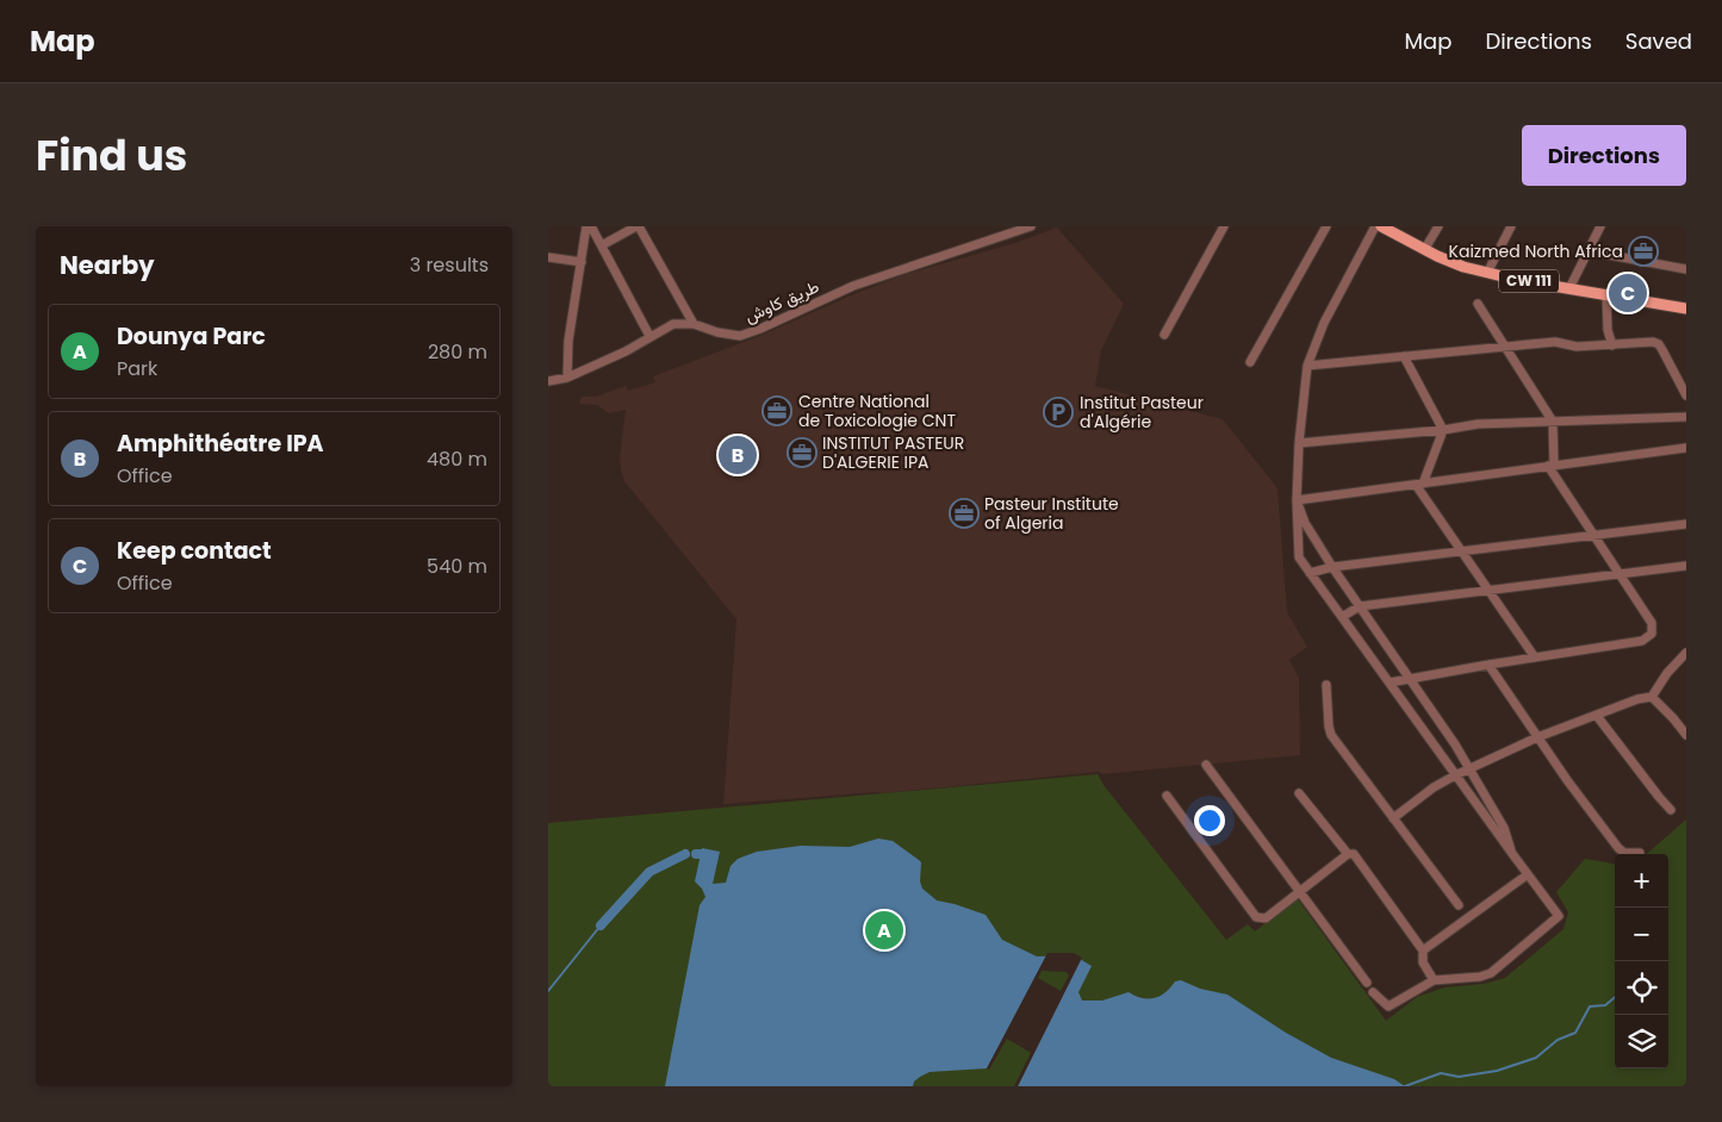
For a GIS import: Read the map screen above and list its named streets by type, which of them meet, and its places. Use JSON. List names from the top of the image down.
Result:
{
  "streets": {
    "main road": ["CW 111"],
    "street": ["طريق كاوش"]
  },
  "places": {
    "office": [
      "Kaizmed North Africa",
      "Centre National de Toxicologie CNT",
      "INSTITUT PASTEUR D'ALGERIE IPA",
      "Pasteur Institute of Algeria"
    ],
    "parking": ["Institut Pasteur d'Algérie"]
  },
  "page": {
    "header": "Map",
    "nav": ["Map", "Directions", "Saved"],
    "title": "Find us",
    "buttons": "Directions",
    "heading": ["Nearby", "3 results"],
    "pins": ["C", "B", "A"],
    "list": [
      {
        "mark": "A",
        "name": "Dounya Parc",
        "note": "Park",
        "value": "280 m"
      },
      {
        "mark": "B",
        "name": "Amphithéatre IPA",
        "note": "Office",
        "value": "480 m"
      },
      {
        "mark": "C",
        "name": "Keep contact",
        "note": "Office",
        "value": "540 m"
      }
    ],
    "map_buttons": ["+", "−"]
  }
}
